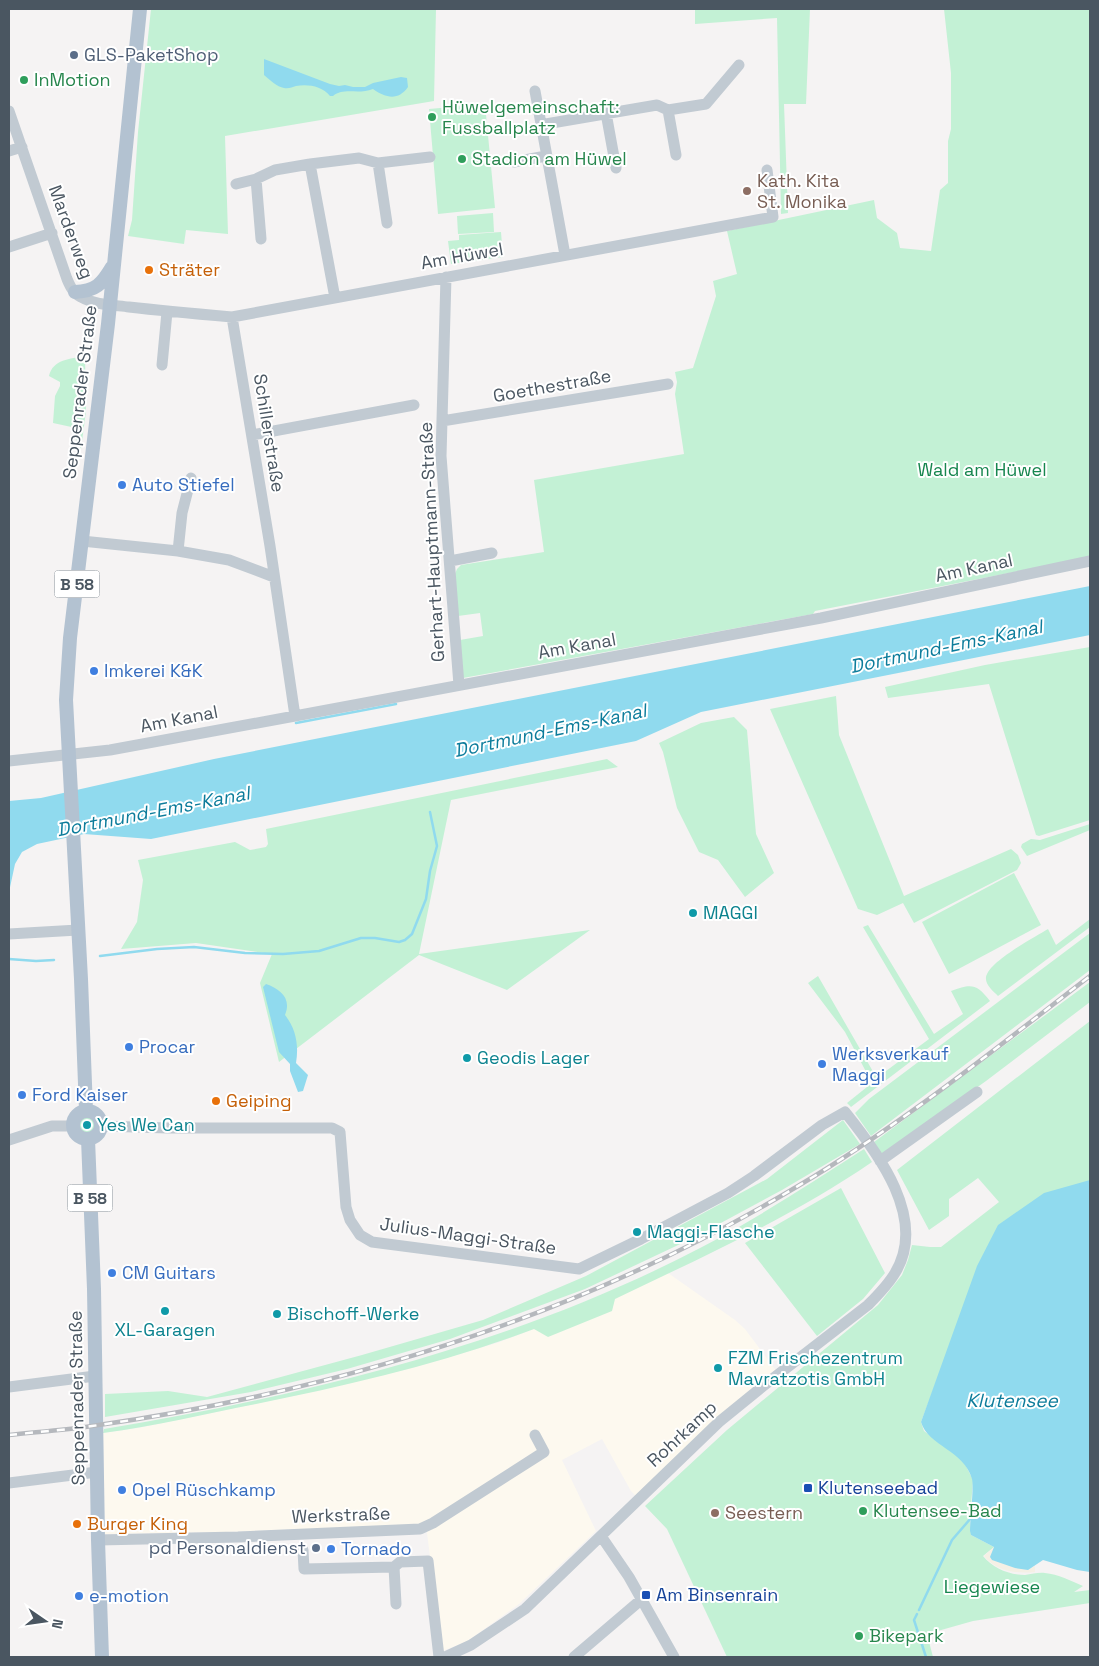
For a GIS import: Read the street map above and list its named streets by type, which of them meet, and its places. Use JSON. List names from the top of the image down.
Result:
{
  "streets": {
    "main road": ["Seppenrader Straße", "B 58"],
    "street": [
      "Marderweg",
      "Am Hüwel",
      "Goethestraße",
      "Schillerstraße",
      "Gerhart-Hauptmann-Straße",
      "Am Kanal",
      "Julius-Maggi-Straße",
      "Rohrkamp",
      "Werkstraße"
    ]
  },
  "crossings": [
    ["Marderweg", "Am Hüwel"],
    ["Marderweg", "Seppenrader Straße"],
    ["Am Hüwel", "Seppenrader Straße"],
    ["Am Hüwel", "Schillerstraße"],
    ["Am Hüwel", "Gerhart-Hauptmann-Straße"],
    ["Goethestraße", "Gerhart-Hauptmann-Straße"],
    ["Seppenrader Straße", "Am Kanal"],
    ["Seppenrader Straße", "B 58"],
    ["Seppenrader Straße", "Julius-Maggi-Straße"],
    ["Seppenrader Straße", "Werkstraße"],
    ["Gerhart-Hauptmann-Straße", "Am Kanal"],
    ["B 58", "Julius-Maggi-Straße"],
    ["Julius-Maggi-Straße", "Rohrkamp"]
  ],
  "water": ["Dortmund-Ems-Kanal", "Klutensee"],
  "parks": ["Wald am Hüwel", "Liegewiese"],
  "places": {
    "other": [
      "GLS-PaketShop",
      "InMotion",
      "Hüwelgemeinschaft: Fussballplatz",
      "Stadion am Hüwel",
      "Kath. Kita St. Monika",
      "Sträter",
      "Auto Stiefel",
      "Imkerei K&K",
      "MAGGI",
      "Procar",
      "Geodis Lager",
      "Werksverkauf Maggi",
      "Ford Kaiser",
      "Geiping",
      "Yes We Can",
      "Maggi-Flasche",
      "CM Guitars",
      "XL-Garagen",
      "Bischoff-Werke",
      "FZM Frischezentrum Mavratzotis GmbH",
      "Opel Rüschkamp",
      "Klutensee-Bad",
      "Seestern",
      "Burger King",
      "pd Personaldienst",
      "Tornado",
      "e-motion",
      "Bikepark"
    ],
    "transit": ["Klutenseebad", "Am Binsenrain"]
  },
  "north": "right"
}
